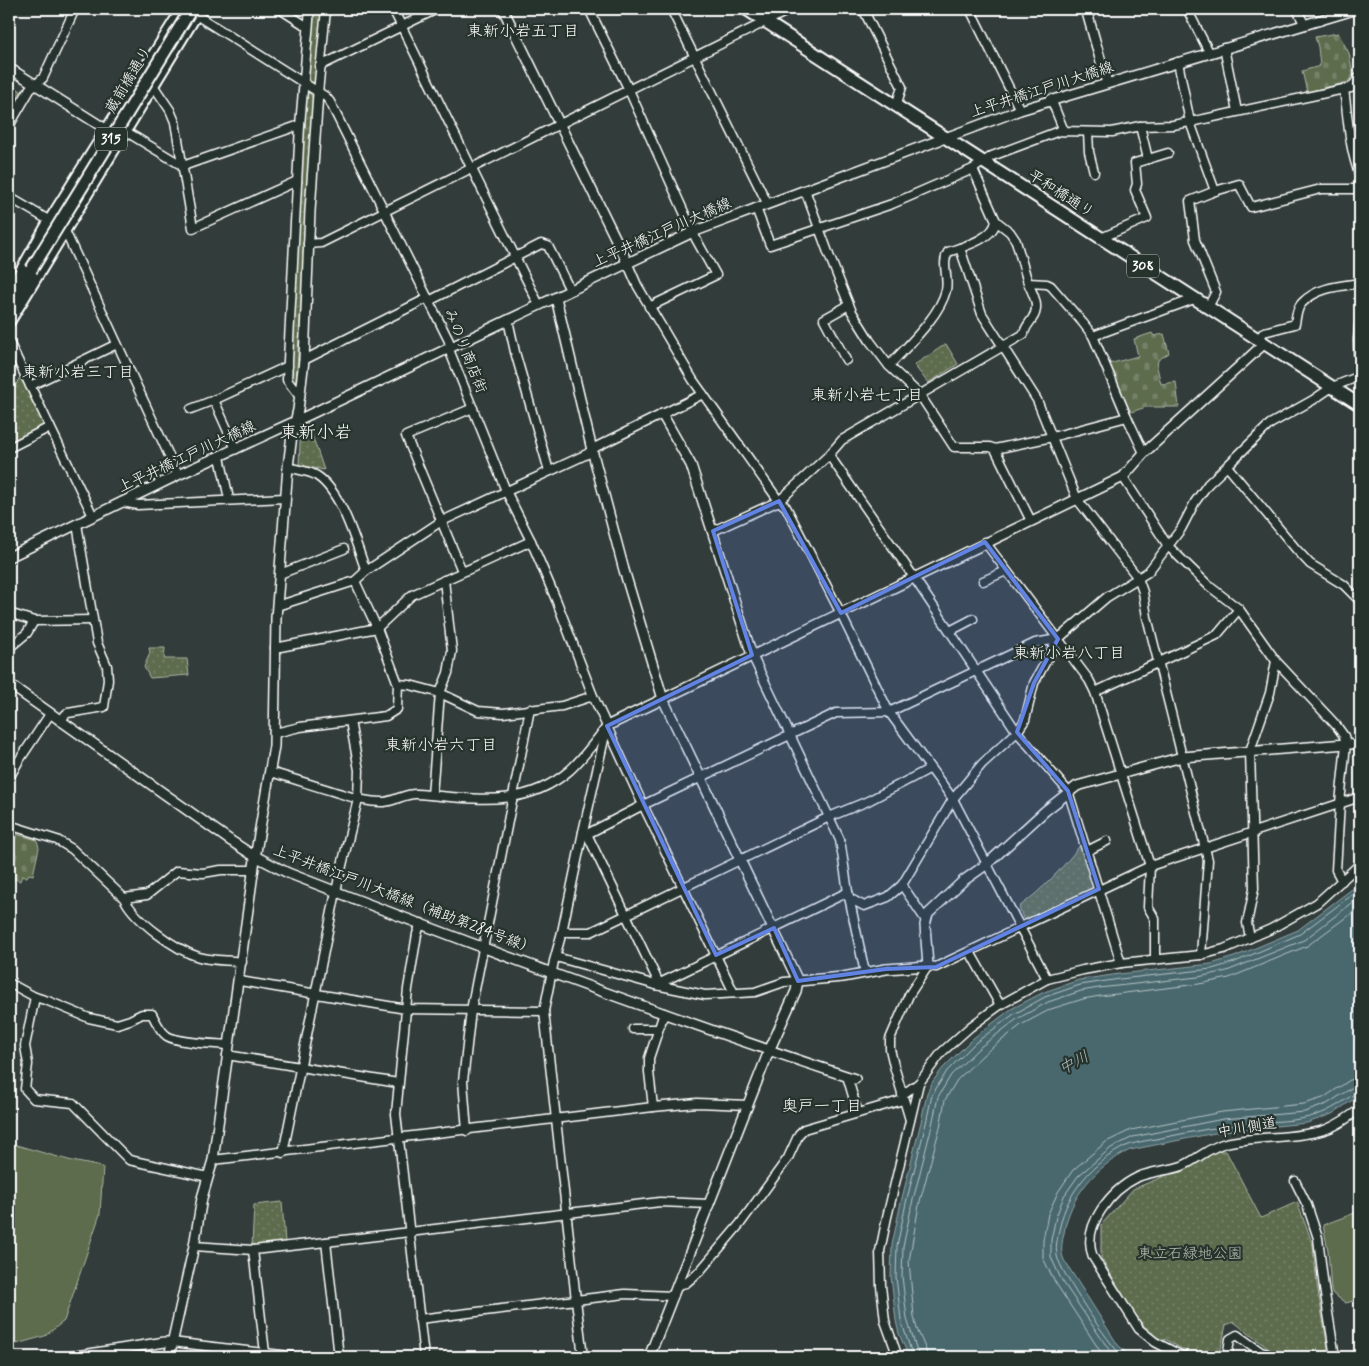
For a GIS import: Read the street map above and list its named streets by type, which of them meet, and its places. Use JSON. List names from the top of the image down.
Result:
{
  "streets": {
    "main road": [
      "蔵前橋通り",
      "315",
      "平和橋通り",
      "308"
    ],
    "street": [
      "上平井橋江戸川大橋線",
      "みのり商店街",
      "上平井橋江戸川大橋線（補助第284号線）",
      "中川側道"
    ]
  },
  "crossings": [
    ["蔵前橋通り", "みのり商店街"],
    ["上平井橋江戸川大橋線", "平和橋通り"],
    ["上平井橋江戸川大橋線", "みのり商店街"]
  ],
  "districts": [
    "東新小岩五丁目",
    "東新小岩三丁目",
    "東新小岩七丁目",
    "東新小岩",
    "東新小岩八丁目",
    "東新小岩六丁目",
    "奥戸一丁目"
  ],
  "water": ["中川"],
  "parks": ["東立石緑地公園"]
}
